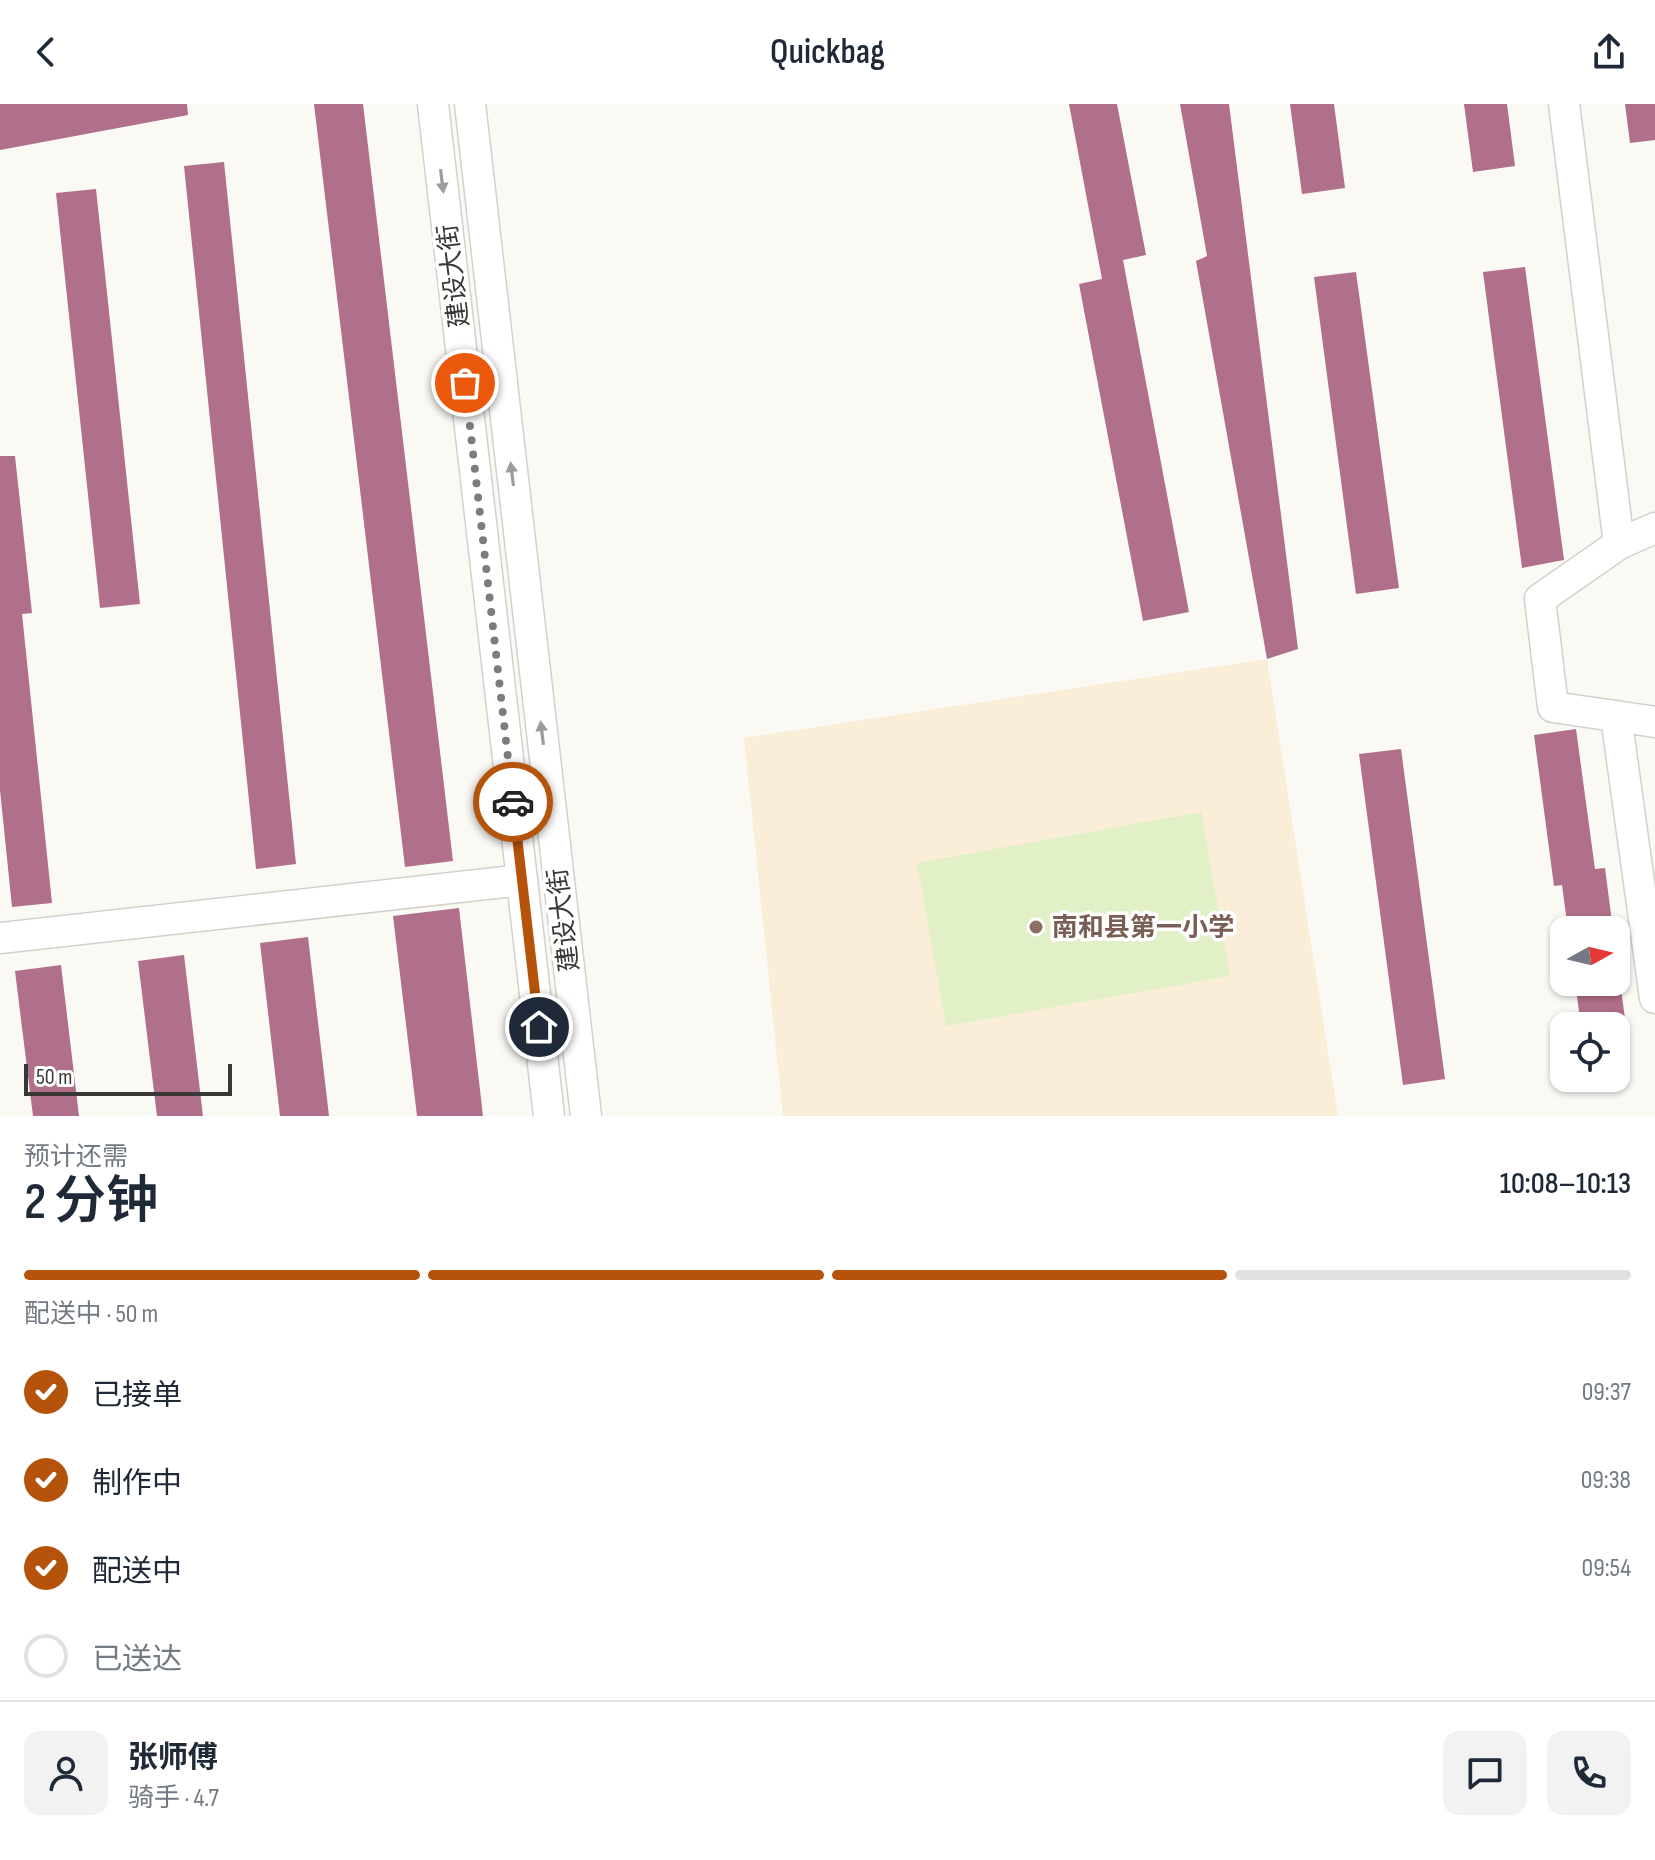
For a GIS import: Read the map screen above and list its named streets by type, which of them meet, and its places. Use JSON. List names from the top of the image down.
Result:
{
  "streets": {
    "street": ["建设大街"]
  },
  "places": ["南和县第一小学"],
  "scale_bar": "50 m",
  "north": "right",
  "page": {
    "header": "Quickbag",
    "scale": "50 m",
    "heading": ["2 分钟", "预计还需", "10:08–10:13"],
    "panel": ["张师傅", "骑手 · 4.7"],
    "bar": "配送中 · 50 m",
    "list": [
      ["已接单", "09:37"],
      ["制作中", "09:38"],
      ["配送中", "09:54"],
      "已送达"
    ]
  }
}
